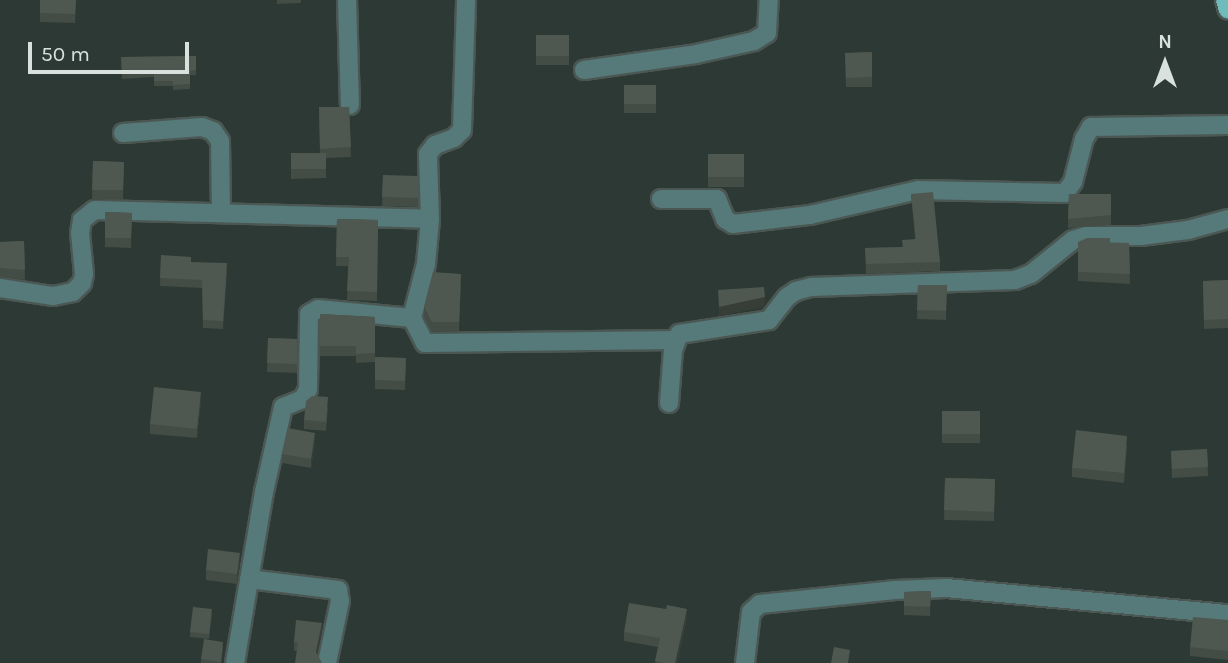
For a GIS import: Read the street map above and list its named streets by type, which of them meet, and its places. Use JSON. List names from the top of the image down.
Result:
{
  "scale_bar": "50 m",
  "north": "top"
}
